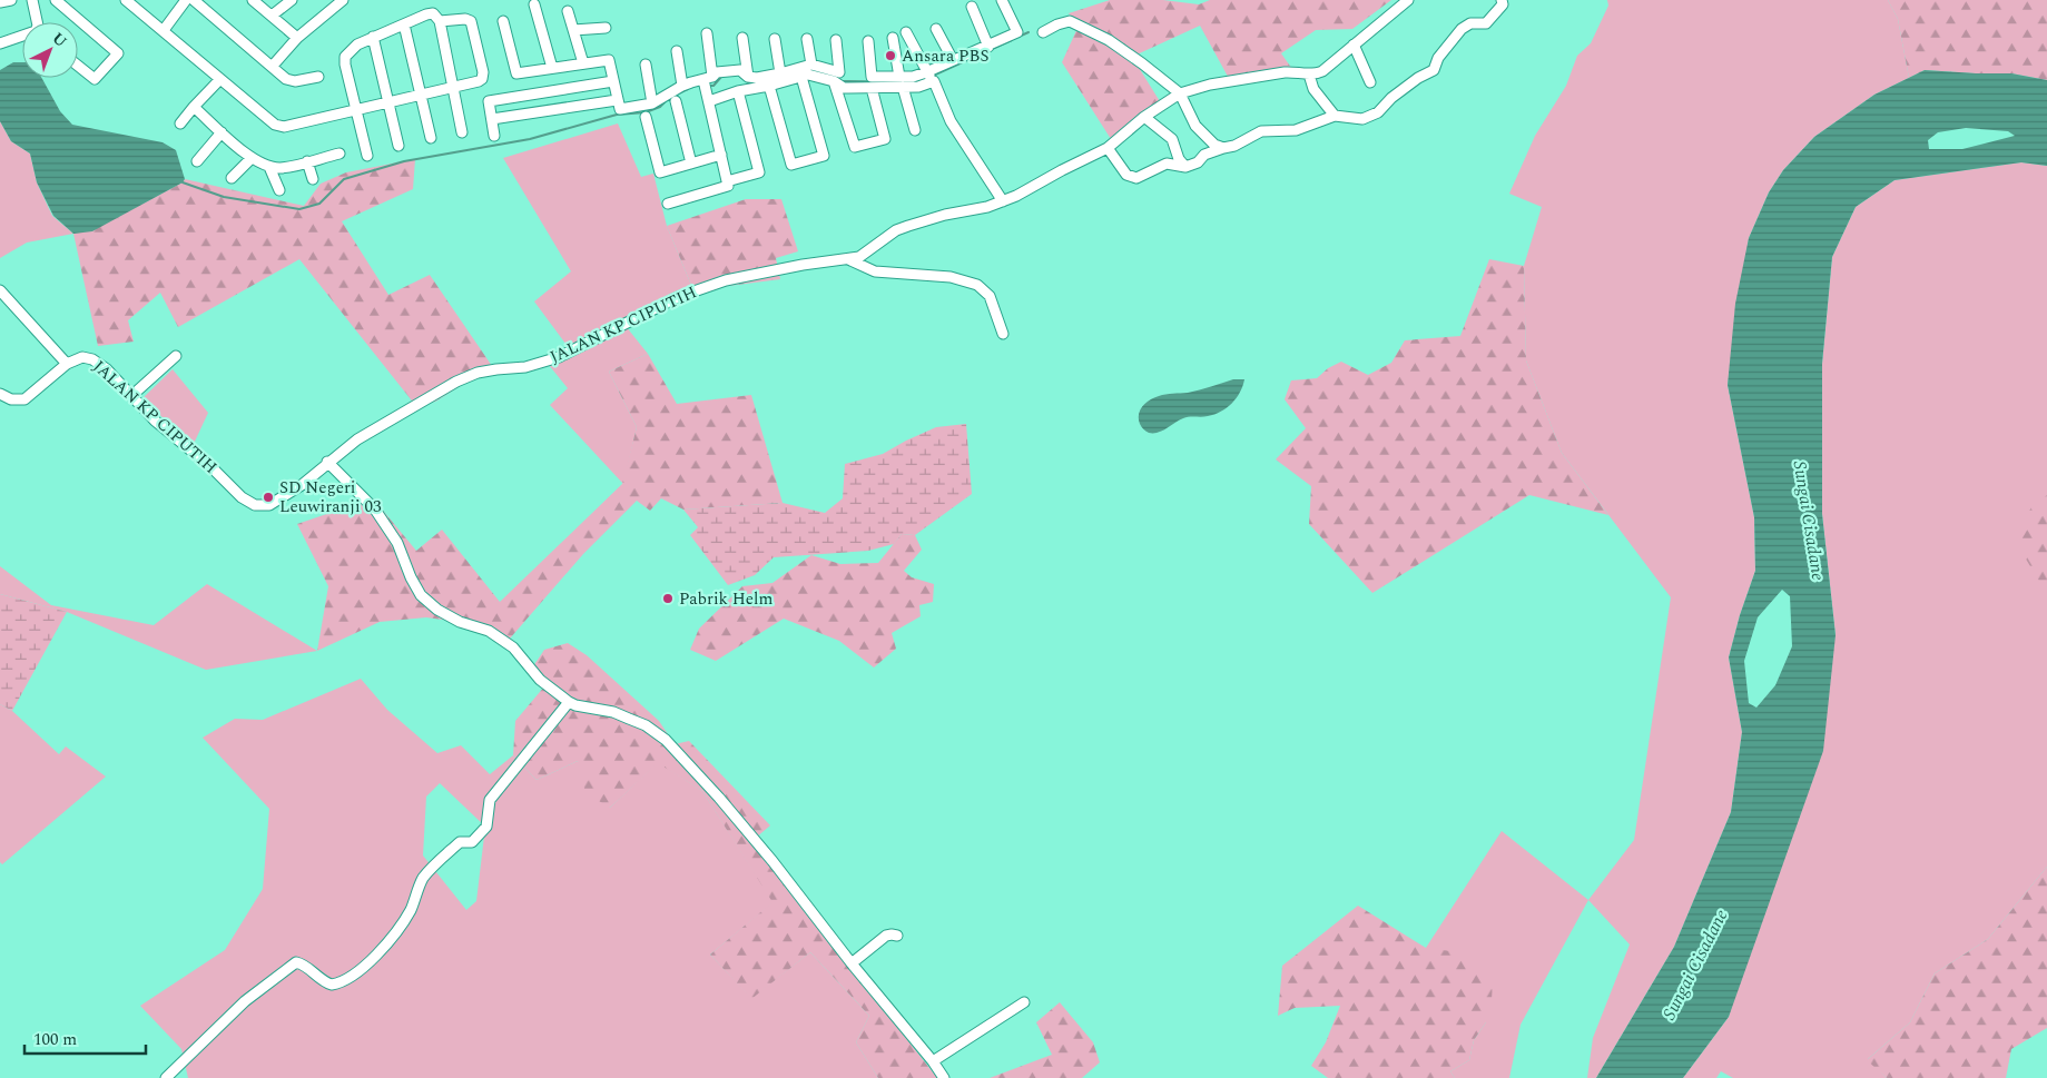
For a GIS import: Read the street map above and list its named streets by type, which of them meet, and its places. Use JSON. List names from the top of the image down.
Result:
{
  "streets": {
    "street": ["JALAN KP CIPUTIH"]
  },
  "water": ["Sungai Cisadane"],
  "places": ["Ansara PBS", "SD Negeri Leuwiranji 03", "Pabrik Helm"],
  "scale_bar": "100 m",
  "north": "top right"
}
